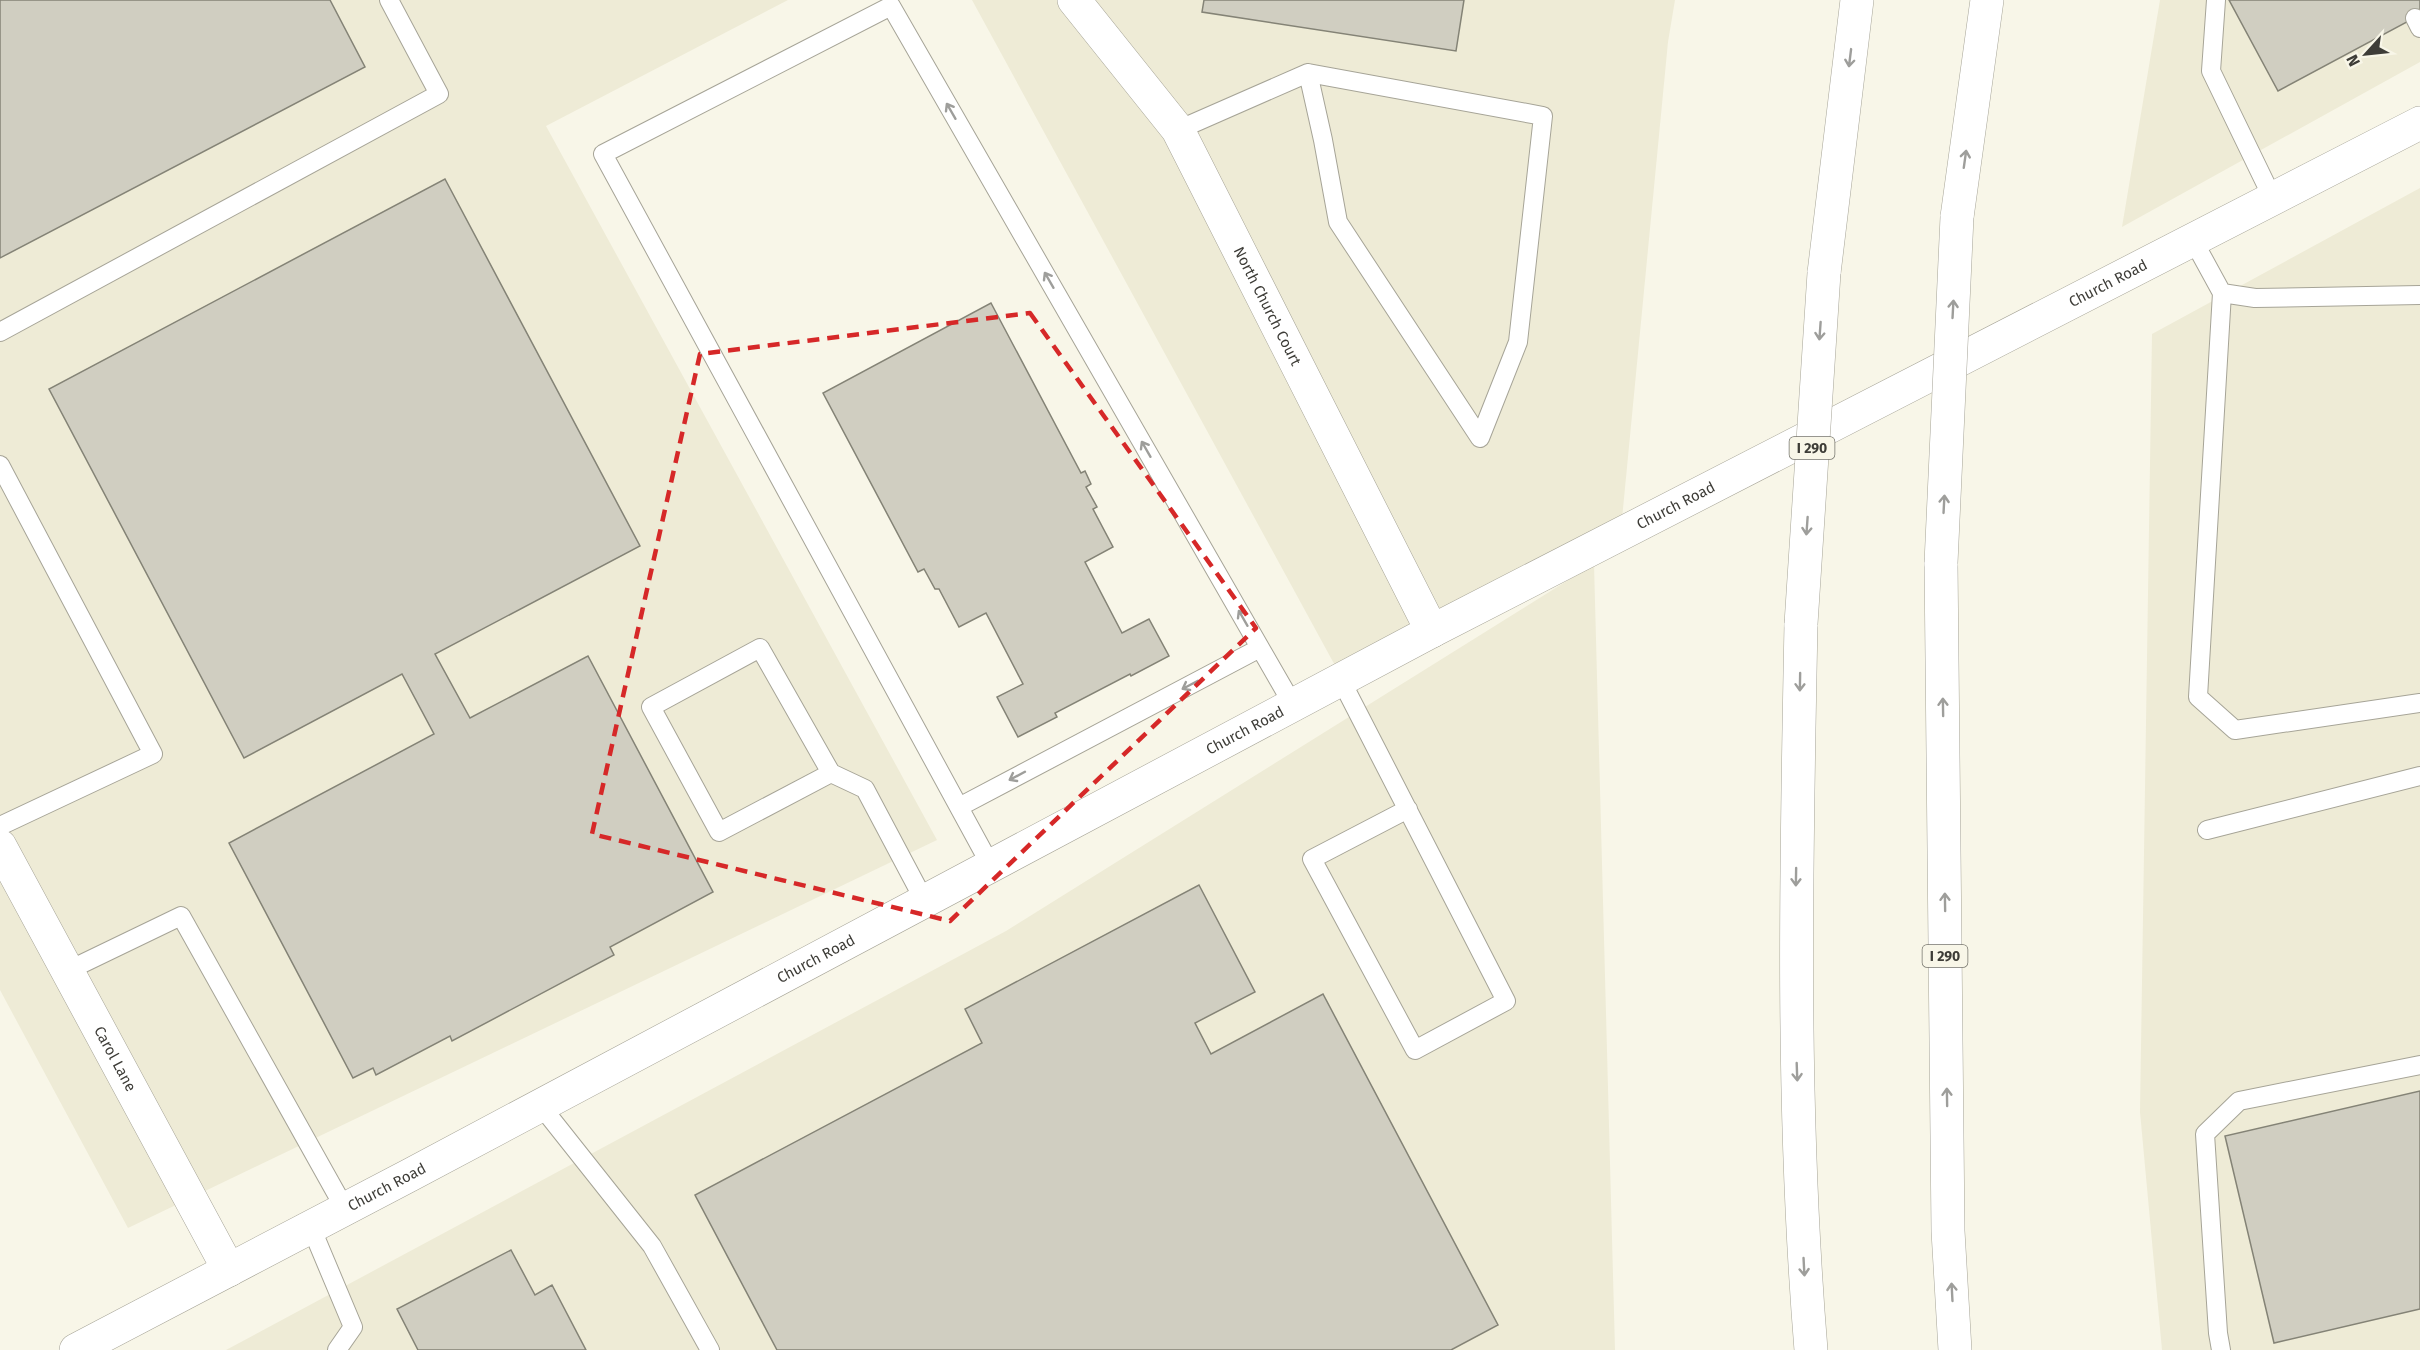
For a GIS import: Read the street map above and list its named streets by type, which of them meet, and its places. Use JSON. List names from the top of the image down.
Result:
{
  "streets": {
    "main road": [
      "Church Road",
      "North Church Court",
      "I 290",
      "Carol Lane"
    ]
  },
  "crossings": [
    ["Church Road", "North Church Court"],
    ["Church Road", "Carol Lane"]
  ],
  "north": "bottom left"
}
